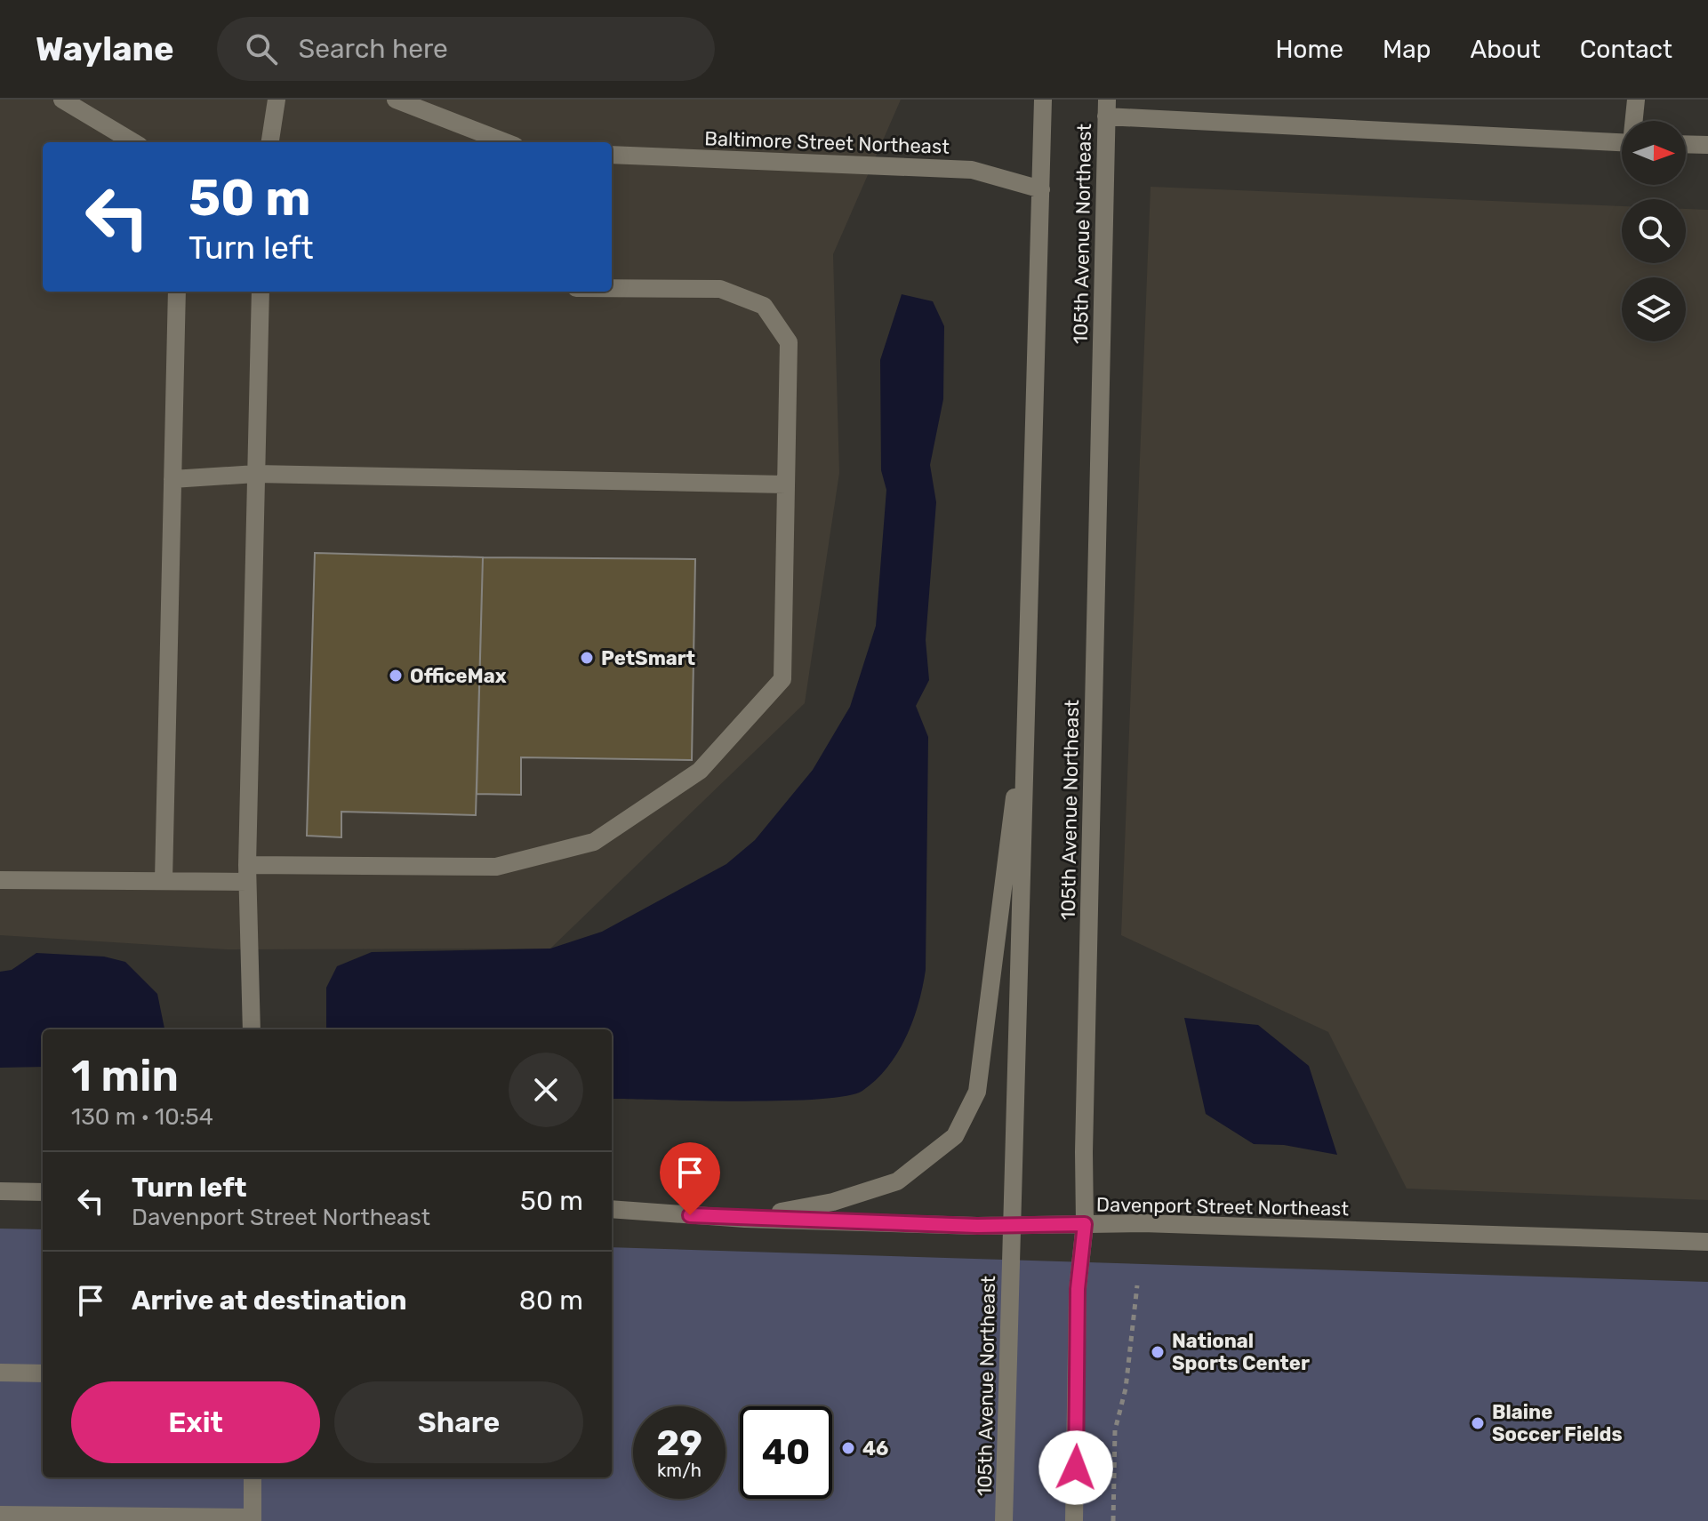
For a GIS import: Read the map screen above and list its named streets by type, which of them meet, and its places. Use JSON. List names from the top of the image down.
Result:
{
  "streets": {
    "street": ["Baltimore Street Northeast", "105th Avenue Northeast", "Davenport Street Northeast"]
  },
  "crossings": [
    ["Baltimore Street Northeast", "105th Avenue Northeast"],
    ["105th Avenue Northeast", "Davenport Street Northeast"]
  ],
  "places": [
    "PetSmart",
    "OfficeMax",
    "National Sports Center",
    "Blaine Soccer Fields",
    "46"
  ],
  "north": "right",
  "page": {
    "header": "Waylane",
    "search": "Search here",
    "nav": [
      "Home",
      "Map",
      "About",
      "Contact"
    ],
    "turn": ["50 m", "Turn left"],
    "heading": ["1 min", "130 m · 10:54"],
    "list": [
      {
        "name": "Turn left",
        "note": "Davenport Street Northeast",
        "value": "50 m"
      },
      {
        "name": "Arrive at destination",
        "value": "80 m"
      }
    ],
    "buttons": ["Exit", "Share"],
    "speed": "29 km/h",
    "limit": "40"
  }
}
